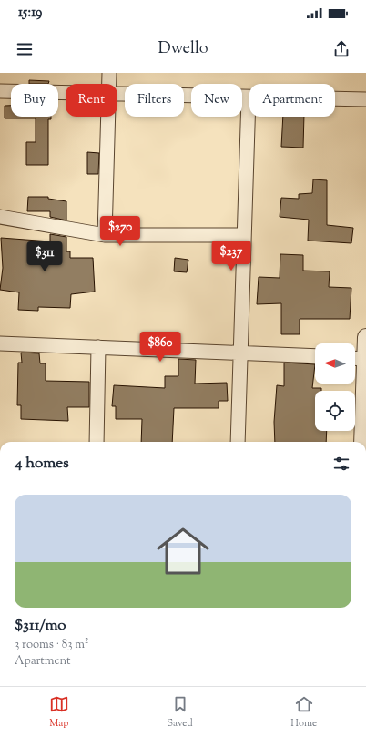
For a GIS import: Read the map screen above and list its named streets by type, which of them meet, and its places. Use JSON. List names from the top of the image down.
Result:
{
  "north": "left",
  "page": {
    "status": "15:19",
    "header": "Dwello",
    "chip": [
      "Buy",
      "Rent",
      "Filters",
      "New",
      "Apartment"
    ],
    "price": [
      "$270",
      "$237",
      "$311",
      "$860"
    ],
    "heading": "4 homes",
    "list": [
      {
        "name": "$311/mo",
        "note": "3 rooms · 83 m² · Apartment"
      }
    ],
    "tabs": ["Map", "Saved", "Home"]
  }
}
